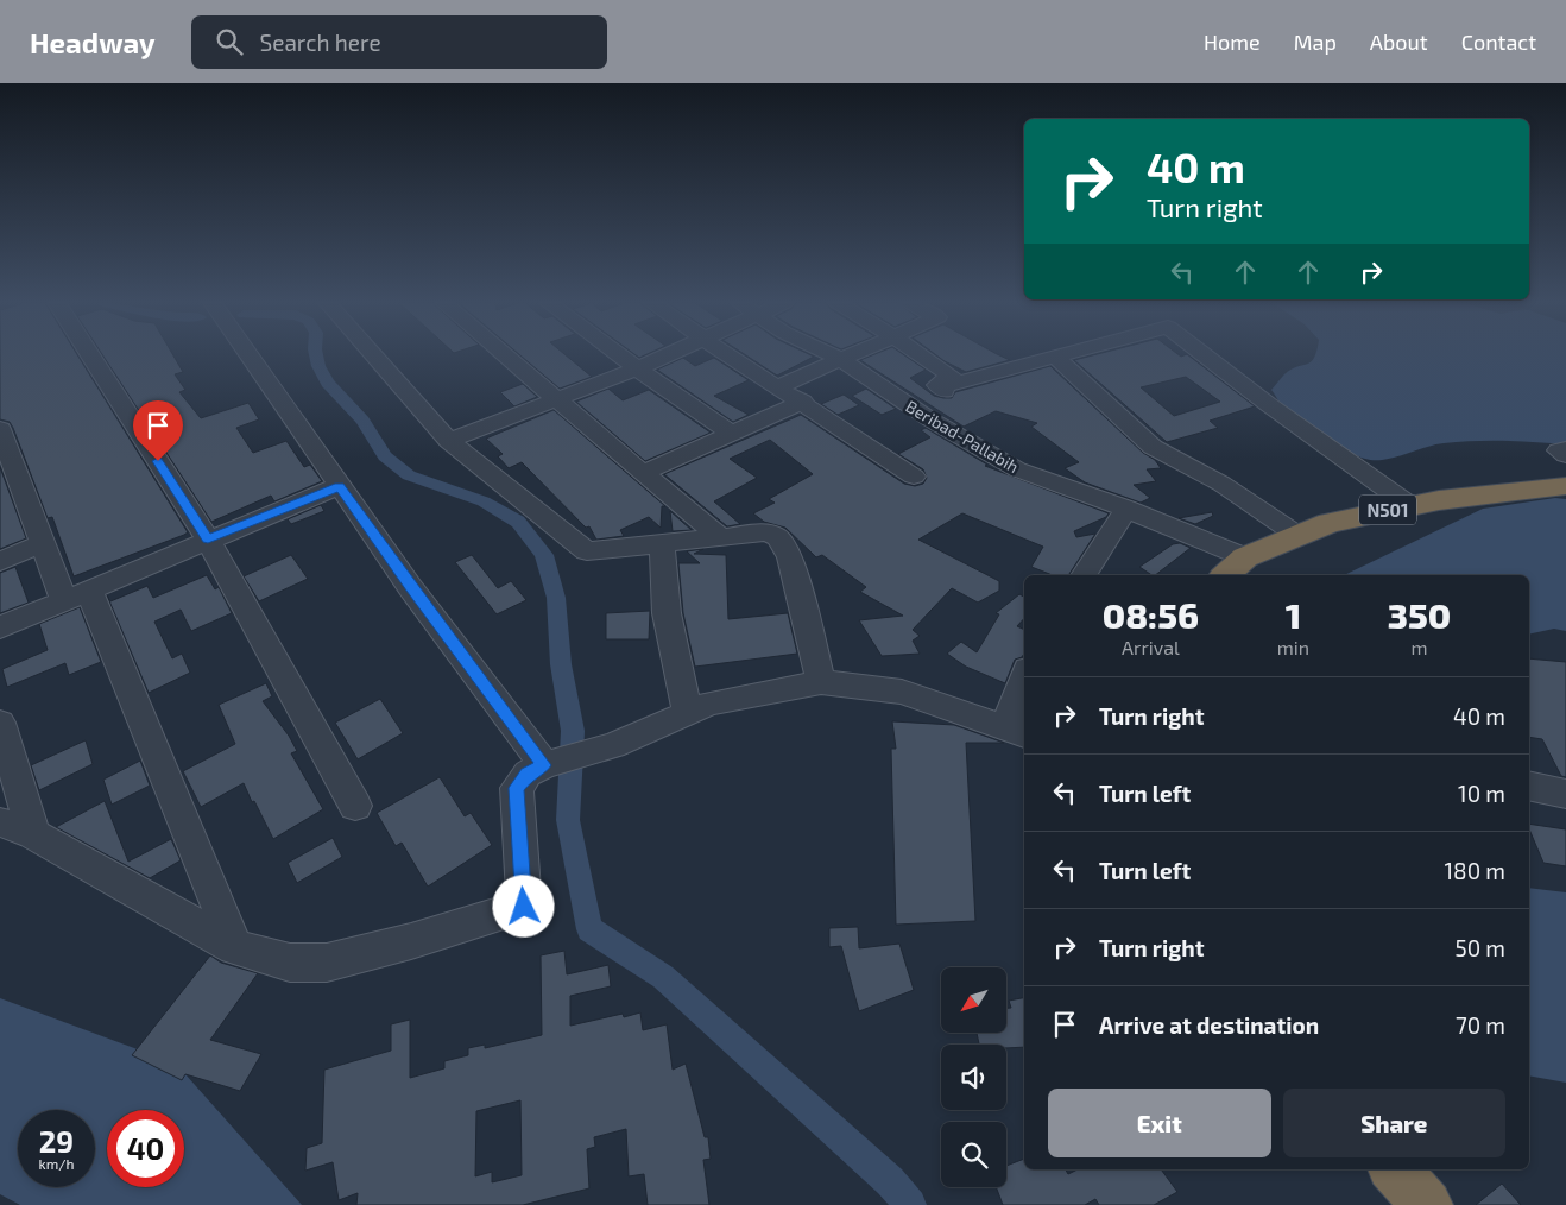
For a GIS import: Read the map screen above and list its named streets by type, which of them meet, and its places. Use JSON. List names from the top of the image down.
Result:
{
  "streets": {
    "highway": ["N501"],
    "street": ["Beribad-Pallabih"]
  },
  "crossings": [
    ["Beribad-Pallabih", "N501"]
  ],
  "north": "bottom left",
  "page": {
    "header": "Headway",
    "search": "Search here",
    "nav": [
      "Home",
      "Map",
      "About",
      "Contact"
    ],
    "turn": ["40 m", "Turn right"],
    "eta": [
      "08:56",
      "Arrival",
      "1",
      "min",
      "350",
      "m"
    ],
    "list": [
      {
        "name": "Turn right",
        "value": "40 m"
      },
      {
        "name": "Turn left",
        "value": "10 m"
      },
      {
        "name": "Turn left",
        "value": "180 m"
      },
      {
        "name": "Turn right",
        "value": "50 m"
      },
      {
        "name": "Arrive at destination",
        "value": "70 m"
      }
    ],
    "buttons": ["Exit", "Share"],
    "speed": "29 km/h",
    "limit": "40"
  }
}
